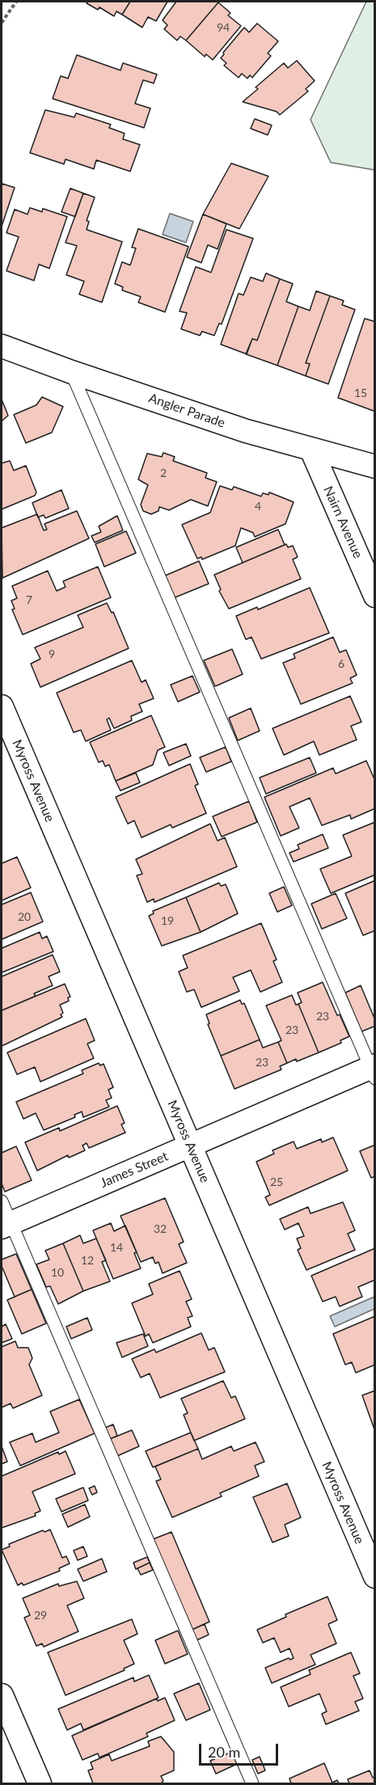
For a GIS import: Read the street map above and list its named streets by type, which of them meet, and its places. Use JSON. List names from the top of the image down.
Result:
{
  "streets": {
    "street": [
      "Angler Parade",
      "Nairn Avenue",
      "Myross Avenue",
      "James Street"
    ]
  },
  "crossings": [
    ["Angler Parade", "Nairn Avenue"],
    ["Myross Avenue", "James Street"]
  ],
  "house_numbers": [
    "94",
    "15",
    "2",
    "4",
    "7",
    "9",
    "6",
    "20",
    "19",
    "23",
    "23",
    "23",
    "25",
    "32",
    "14",
    "12",
    "10",
    "29"
  ],
  "scale_bar": "20 m"
}
